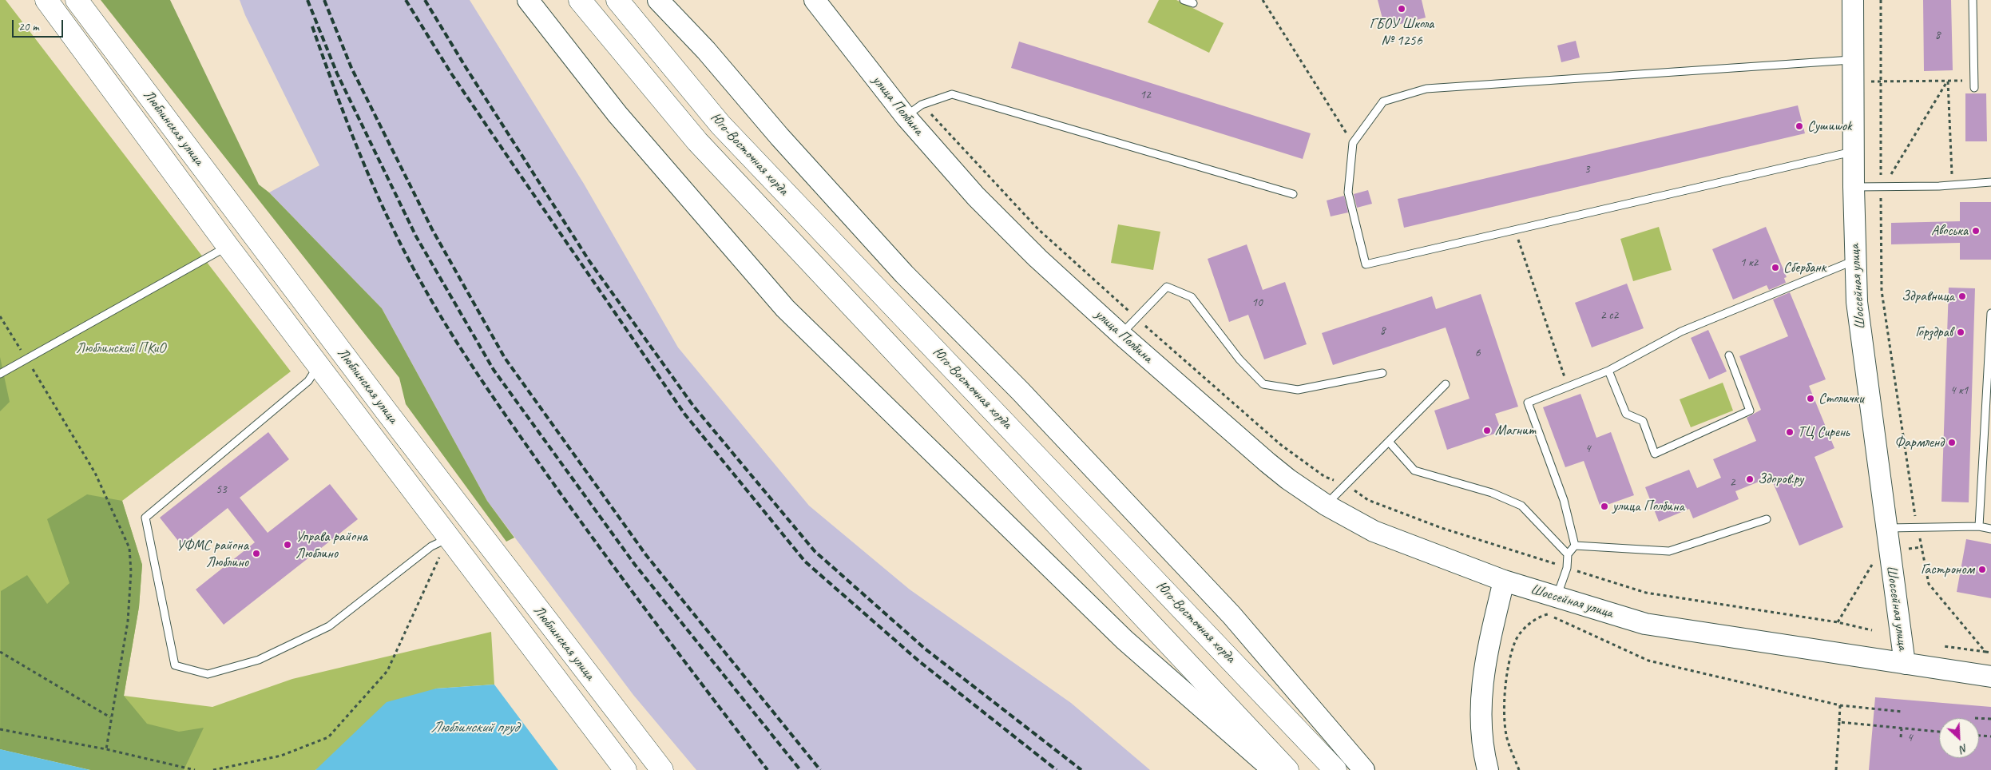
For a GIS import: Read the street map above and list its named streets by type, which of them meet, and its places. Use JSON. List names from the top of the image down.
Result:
{
  "streets": {
    "main road": [
      "улица Полбина",
      "Люблинская улица",
      "Юго-Восточная хорда",
      "Шоссейная улица"
    ]
  },
  "crossings": [
    ["улица Полбина", "Шоссейная улица"]
  ],
  "water": ["Люблинский пруд"],
  "parks": ["Люблинский ПКиО"],
  "places": [
    "ГБОУ Школа № 1256",
    "Сушиwok",
    "Авоська",
    "Сбербанк",
    "Здравница",
    "Горздрав",
    "Столички",
    "Магнит",
    "ТЦ Сирень",
    "Фармленд",
    "Здоров.ру",
    "улица Полбина",
    "Управа района Люблино",
    "УФМС района Люблино",
    "Гастроном"
  ],
  "house_numbers": [
    "8",
    "12",
    "3",
    "1 к2",
    "10",
    "2 с2",
    "8",
    "6",
    "4 к1",
    "4",
    "2",
    "53",
    "4"
  ],
  "scale_bar": "20 m",
  "north": "bottom right"
}
